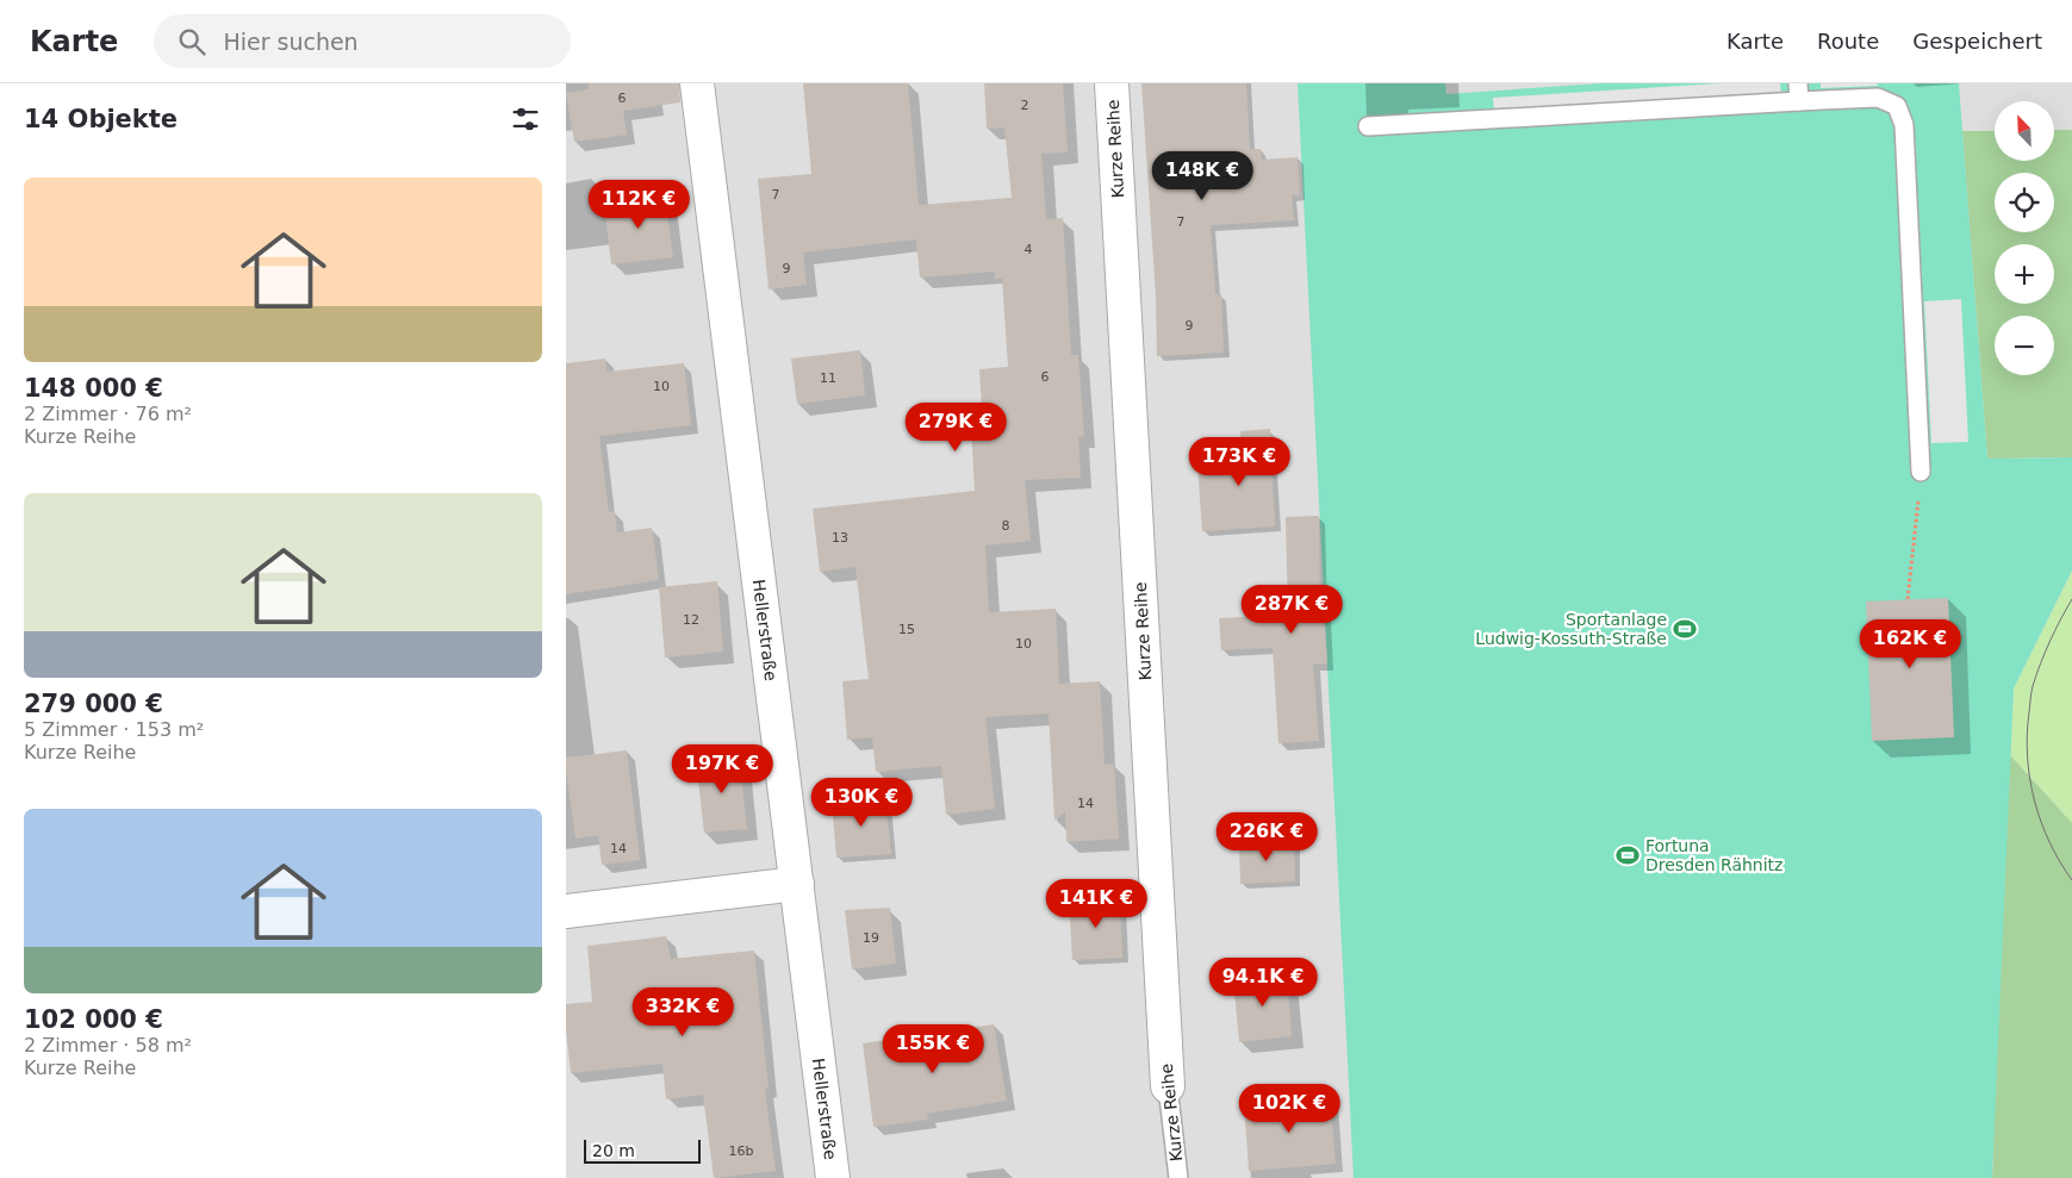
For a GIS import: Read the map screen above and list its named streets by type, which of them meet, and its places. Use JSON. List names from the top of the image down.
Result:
{
  "streets": {
    "street": ["Kurze Reihe", "Hellerstraße"]
  },
  "places": {
    "sports": ["Sportanlage Ludwig-Kossuth-Straße", "Fortuna Dresden Rähnitz"]
  },
  "house_numbers": [
    "6",
    "2",
    "7",
    "7",
    "4",
    "9",
    "9",
    "6",
    "11",
    "10",
    "8",
    "13",
    "12",
    "15",
    "10",
    "14",
    "14",
    "19",
    "16b"
  ],
  "scale_bar": "20 m",
  "north": "top left",
  "page": {
    "header": "Karte",
    "search": "Hier suchen",
    "nav": ["Karte", "Route", "Gespeichert"],
    "heading": "14 Objekte",
    "map_buttons": ["+", "−"],
    "price": [
      "148K €",
      "112K €",
      "279K €",
      "173K €",
      "287K €",
      "162K €",
      "197K €",
      "130K €",
      "226K €",
      "141K €",
      "94.1K €",
      "332K €",
      "155K €",
      "102K €"
    ],
    "list": [
      {
        "name": "148 000 €",
        "note": "2 Zimmer · 76 m² · Kurze Reihe"
      },
      {
        "name": "279 000 €",
        "note": "5 Zimmer · 153 m² · Kurze Reihe"
      },
      {
        "name": "102 000 €",
        "note": "2 Zimmer · 58 m² · Kurze Reihe"
      }
    ],
    "scale": "20 m"
  }
}
